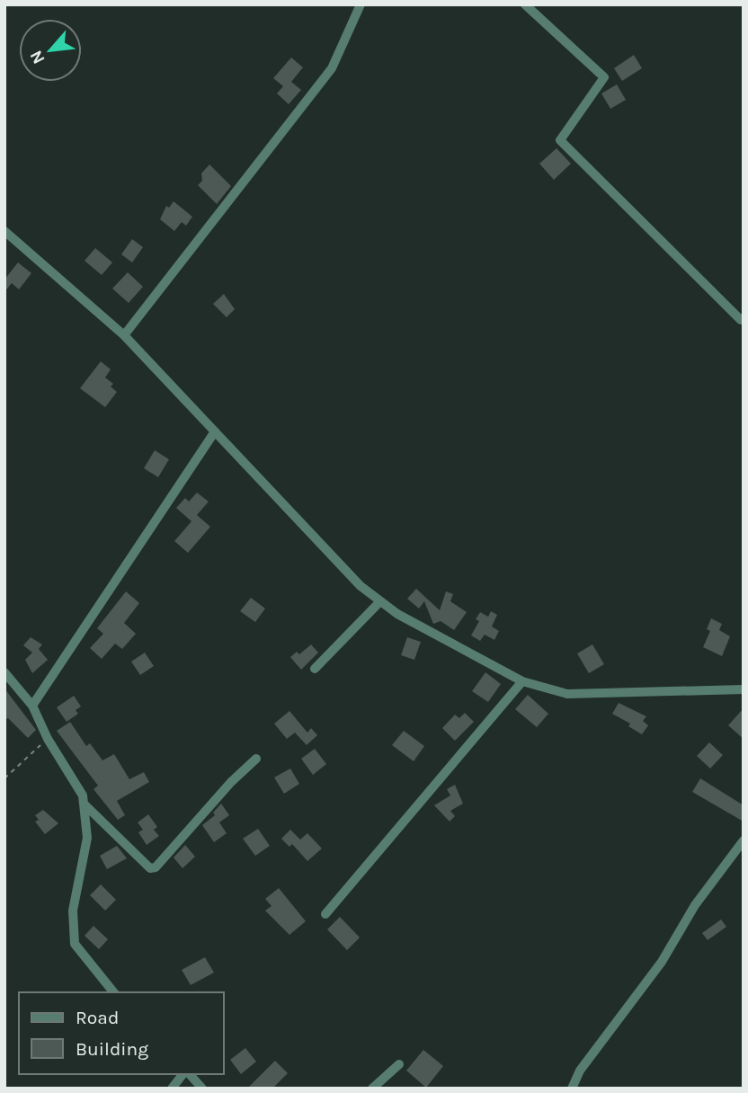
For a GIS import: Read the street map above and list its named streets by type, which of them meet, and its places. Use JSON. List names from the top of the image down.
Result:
{
  "legend": ["Road", "Building"],
  "north": "bottom left"
}
